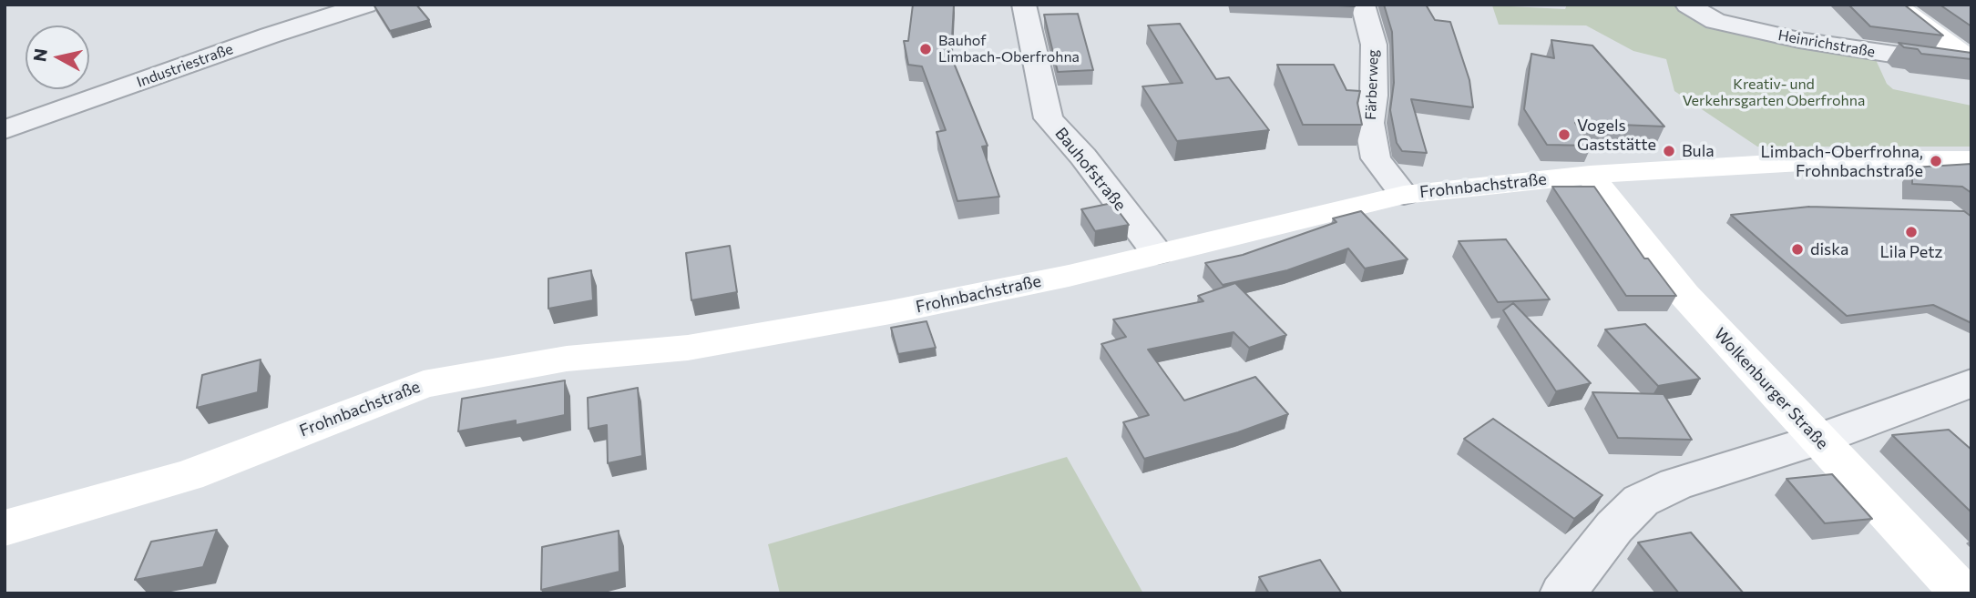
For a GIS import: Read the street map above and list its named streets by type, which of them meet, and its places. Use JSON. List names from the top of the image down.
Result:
{
  "streets": {
    "street": [
      "Heinrichstraße",
      "Industriestraße",
      "Färberweg",
      "Bauhofstraße",
      "Frohnbachstraße",
      "Wolkenburger Straße"
    ]
  },
  "crossings": [
    ["Färberweg", "Frohnbachstraße"],
    ["Bauhofstraße", "Frohnbachstraße"],
    ["Frohnbachstraße", "Wolkenburger Straße"]
  ],
  "parks": ["Kreativ- und Verkehrsgarten Oberfrohna"],
  "places": [
    "Bauhof Limbach-Oberfrohna",
    "Vogels Gaststätte",
    "Bula",
    "Limbach-Oberfrohna, Frohnbachstraße",
    "Lila Petz",
    "diska"
  ],
  "north": "left"
}
